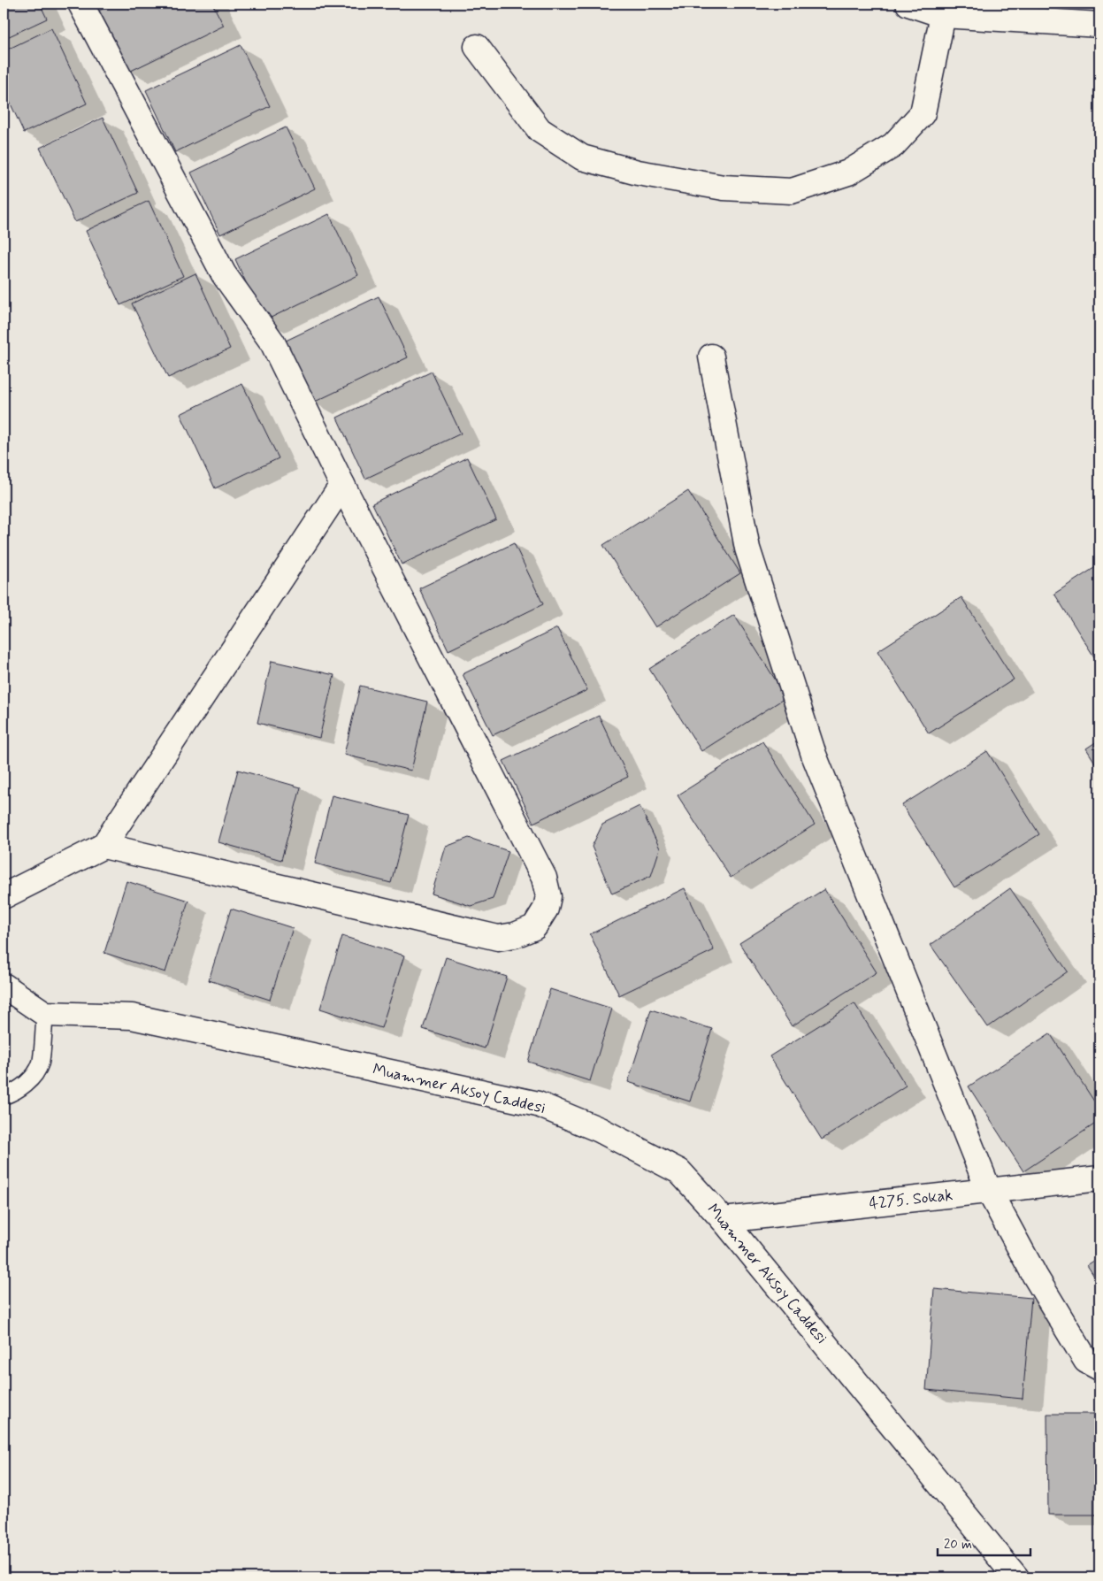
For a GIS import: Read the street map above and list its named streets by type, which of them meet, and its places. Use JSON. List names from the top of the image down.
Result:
{
  "streets": {
    "street": ["Muammer Aksoy Caddesi", "4275. Sokak"]
  },
  "crossings": [
    ["Muammer Aksoy Caddesi", "4275. Sokak"]
  ],
  "scale_bar": "20 m"
}
